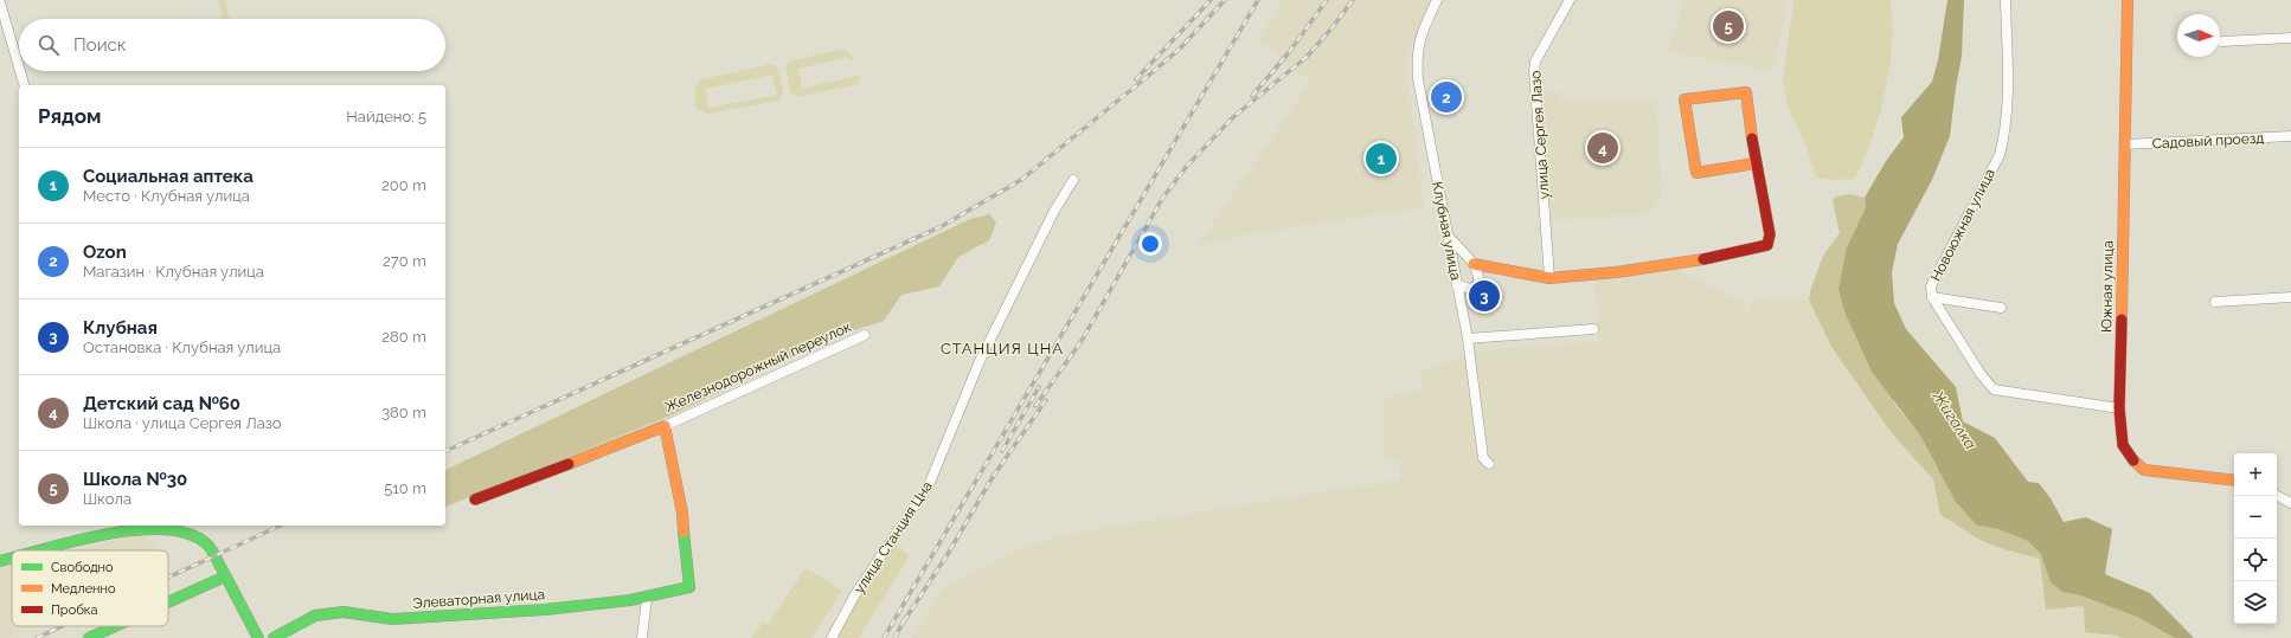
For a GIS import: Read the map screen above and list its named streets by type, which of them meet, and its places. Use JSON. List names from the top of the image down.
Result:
{
  "streets": {
    "street": [
      "улица Сергея Лазо",
      "Садовый проезд",
      "Новоюжная улица",
      "Клубная улица",
      "Южная улица",
      "Железнодорожный переулок",
      "улица Станция Цна",
      "Элеваторная улица"
    ]
  },
  "crossings": [
    ["Садовый проезд", "Южная улица"],
    ["Новоюжная улица", "Южная улица"],
    ["Железнодорожный переулок", "Элеваторная улица"]
  ],
  "districts": ["СТАНЦИЯ ЦНА"],
  "water": ["Жигалка"],
  "legend": ["Свободно", "Медленно", "Пробка"],
  "north": "right",
  "page": {
    "pins": [
      "5",
      "2",
      "4",
      "1",
      "3"
    ],
    "search": "Поиск",
    "heading": ["Рядом", "Найдено: 5"],
    "list": [
      {
        "mark": "1",
        "name": "Социальная аптека",
        "note": "Место · Клубная улица",
        "value": "200 m"
      },
      {
        "mark": "2",
        "name": "Ozon",
        "note": "Магазин · Клубная улица",
        "value": "270 m"
      },
      {
        "mark": "3",
        "name": "Клубная",
        "note": "Остановка · Клубная улица",
        "value": "280 m"
      },
      {
        "mark": "4",
        "name": "Детский сад №60",
        "note": "Школа · улица Сергея Лазо",
        "value": "380 m"
      },
      {
        "mark": "5",
        "name": "Школа №30",
        "note": "Школа",
        "value": "510 m"
      }
    ],
    "map_buttons": ["+", "−"]
  }
}
